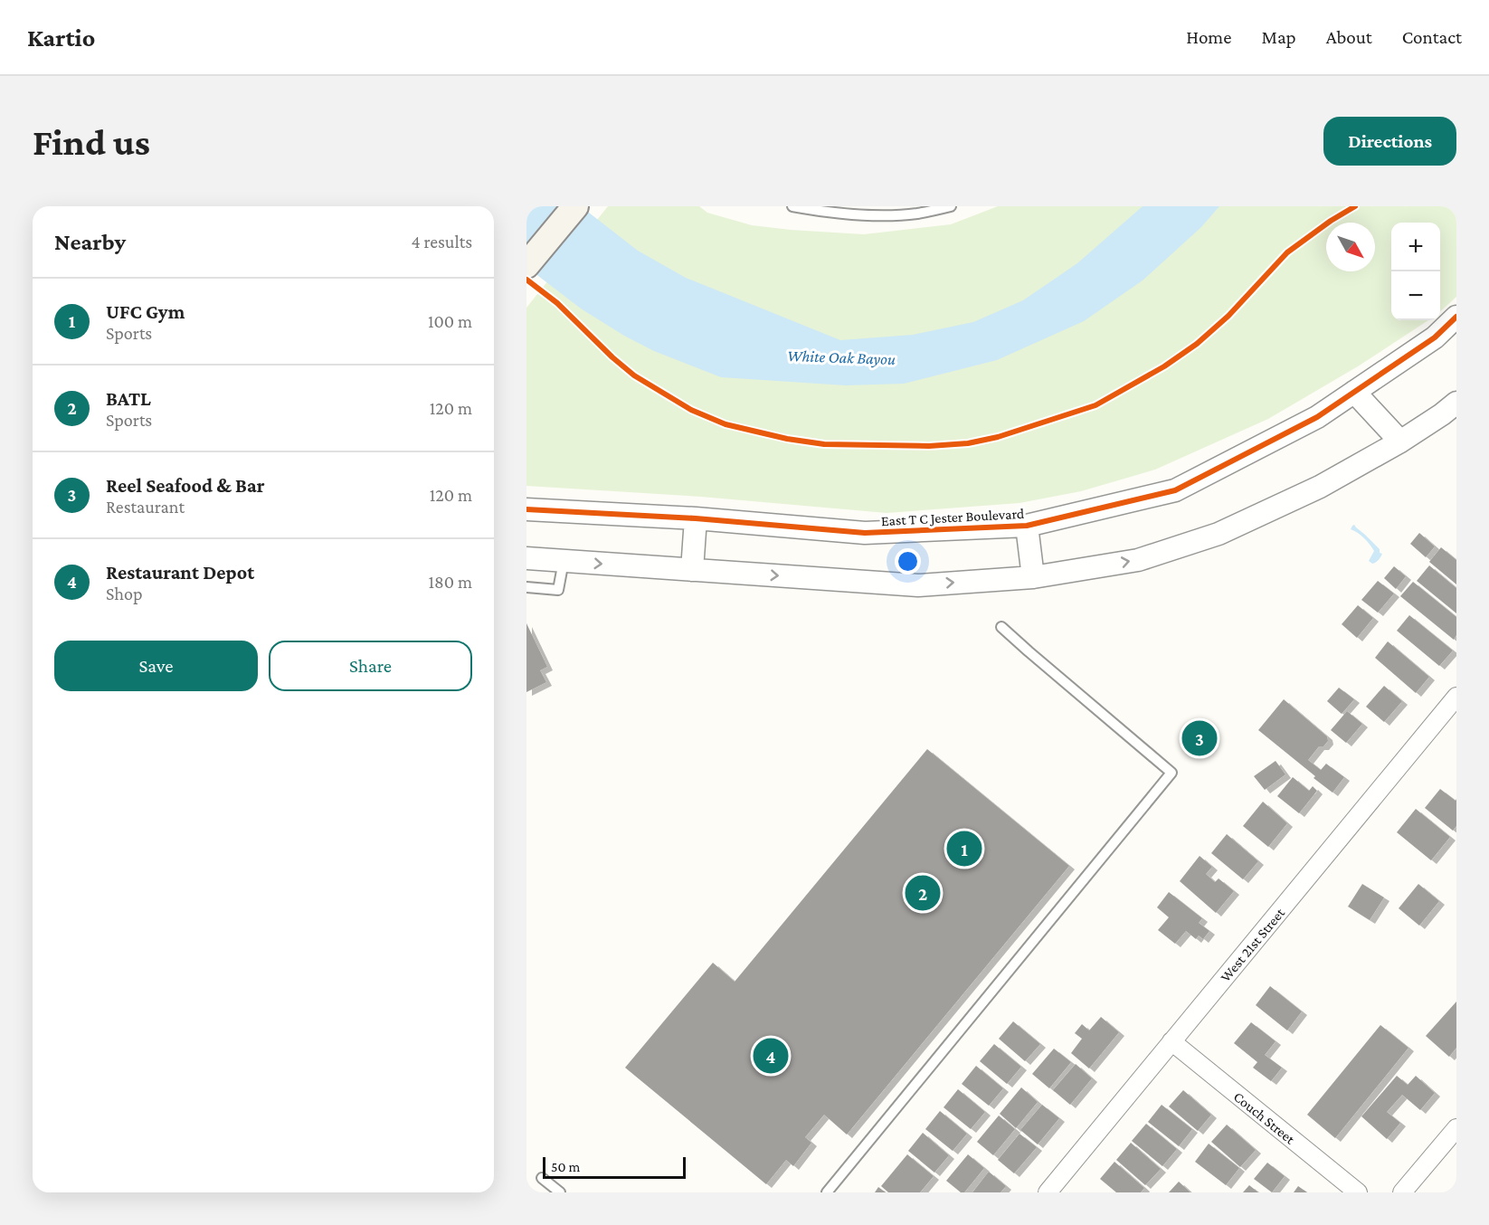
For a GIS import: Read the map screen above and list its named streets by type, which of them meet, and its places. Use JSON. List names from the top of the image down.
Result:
{
  "streets": {
    "street": ["East T C Jester Boulevard", "West 21st Street", "Couch Street"]
  },
  "crossings": [
    ["West 21st Street", "Couch Street"]
  ],
  "water": ["White Oak Bayou"],
  "scale_bar": "50 m",
  "north": "bottom right",
  "page": {
    "header": "Kartio",
    "nav": [
      "Home",
      "Map",
      "About",
      "Contact"
    ],
    "buttons": [
      "Directions",
      ["Save", "Share"]
    ],
    "title": "Find us",
    "heading": ["Nearby", "4 results"],
    "map_buttons": ["+", "−"],
    "list": [
      {
        "mark": "1",
        "name": "UFC Gym",
        "note": "Sports",
        "value": "100 m"
      },
      {
        "mark": "2",
        "name": "BATL",
        "note": "Sports",
        "value": "120 m"
      },
      {
        "mark": "3",
        "name": "Reel Seafood & Bar",
        "note": "Restaurant",
        "value": "120 m"
      },
      {
        "mark": "4",
        "name": "Restaurant Depot",
        "note": "Shop",
        "value": "180 m"
      }
    ],
    "pins": [
      "3",
      "1",
      "2",
      "4"
    ],
    "scale": "50 m"
  }
}
